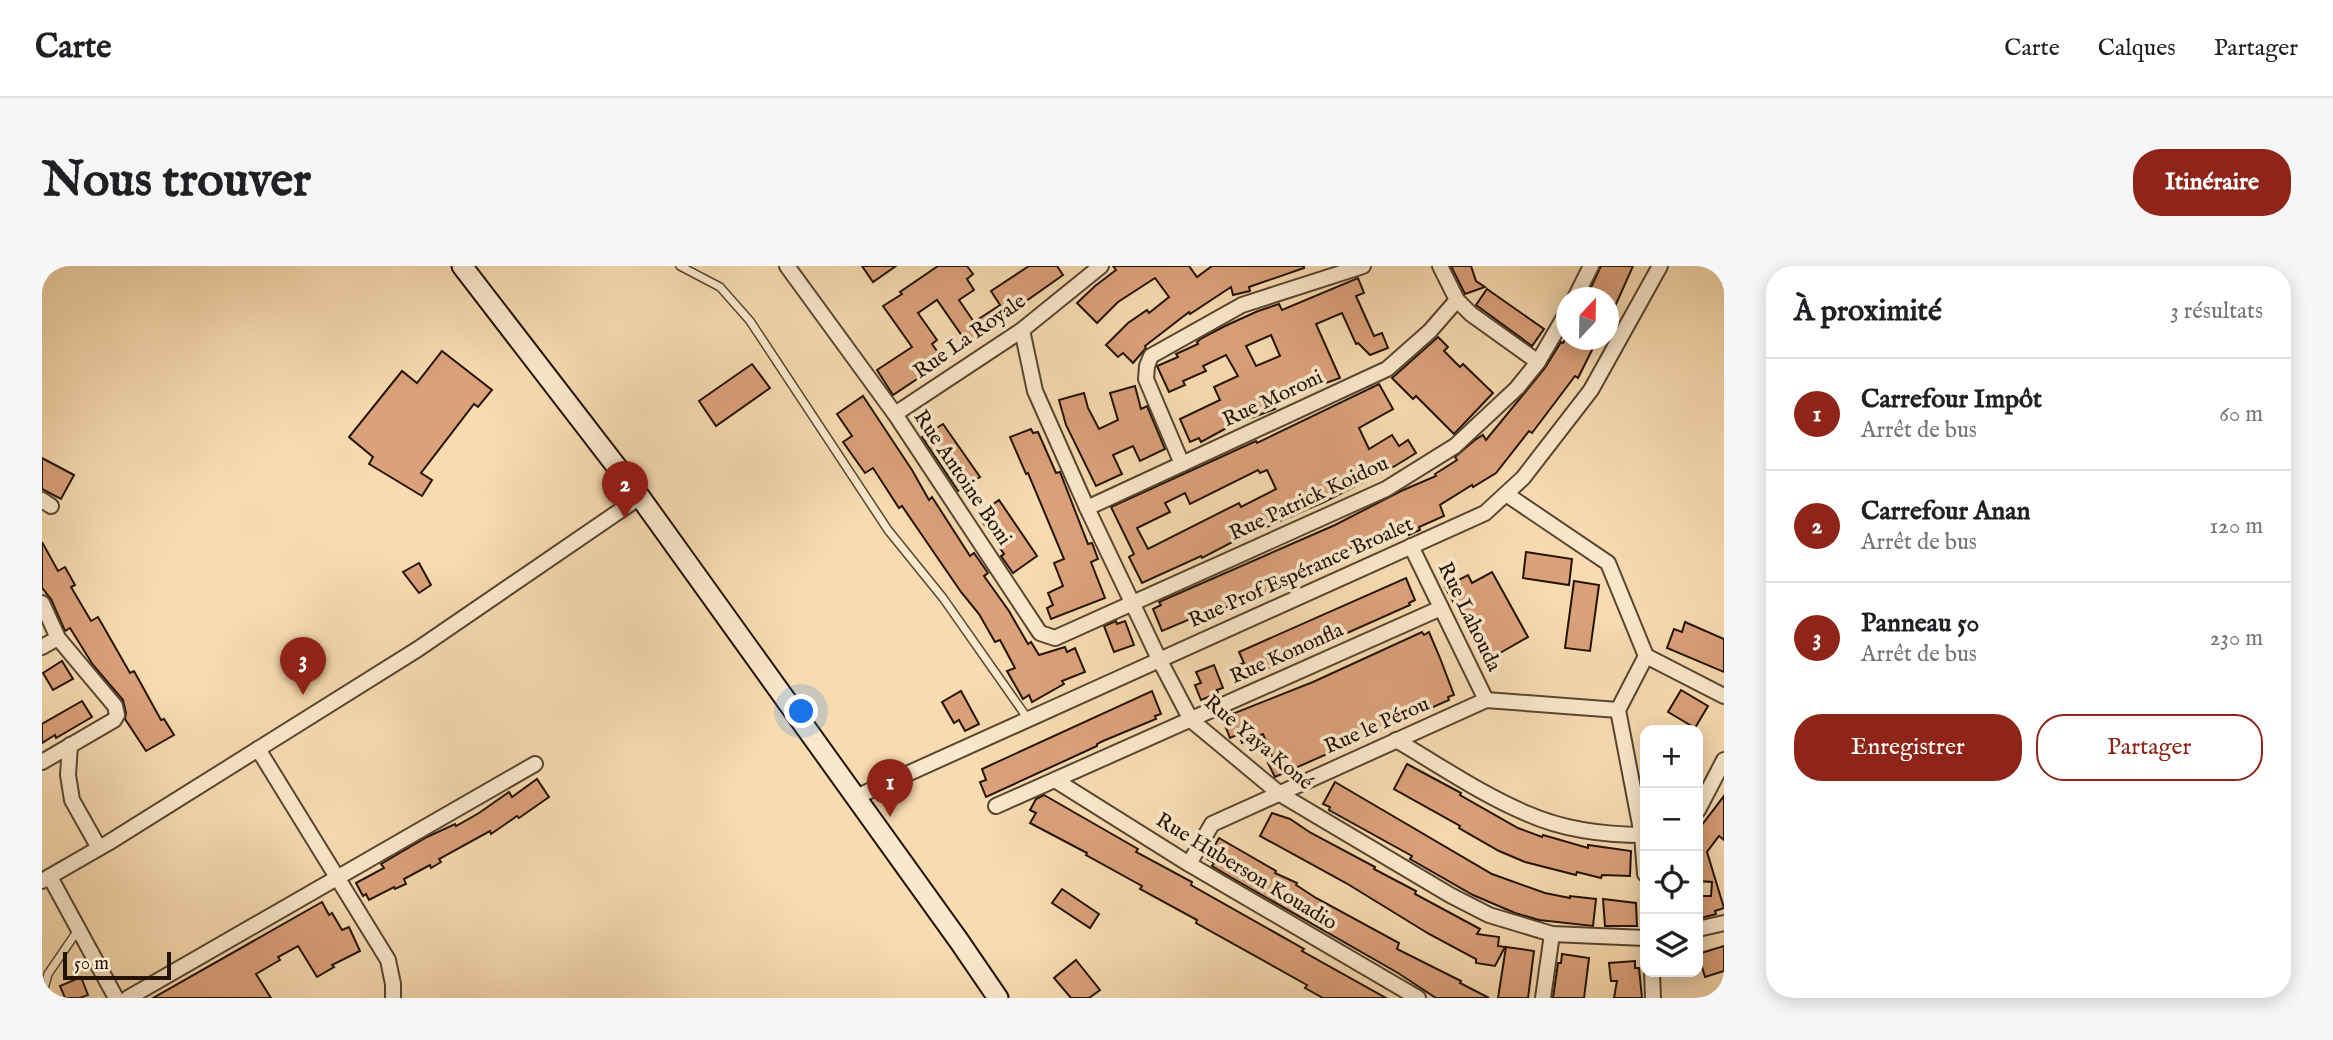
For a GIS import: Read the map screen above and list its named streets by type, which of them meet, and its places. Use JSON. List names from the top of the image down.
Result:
{
  "streets": {
    "street": [
      "Rue La Royale",
      "Rue Moroni",
      "Rue Antoine Boni",
      "Rue Patrick Koidou",
      "Rue Prof Espérance Broalet",
      "Rue Lahouda",
      "Rue Kononfla",
      "Rue le Pérou",
      "Rue Yaya Koné",
      "Rue Huberson Kouadio"
    ]
  },
  "crossings": [
    ["Rue La Royale", "Rue Antoine Boni"],
    ["Rue La Royale", "Rue Yaya Koné"],
    ["Rue Moroni", "Rue Yaya Koné"],
    ["Rue Antoine Boni", "Rue Patrick Koidou"],
    ["Rue Antoine Boni", "Rue Yaya Koné"],
    ["Rue Patrick Koidou", "Rue Yaya Koné"],
    ["Rue Prof Espérance Broalet", "Rue Lahouda"],
    ["Rue Prof Espérance Broalet", "Rue Yaya Koné"],
    ["Rue Lahouda", "Rue Kononfla"],
    ["Rue Lahouda", "Rue le Pérou"],
    ["Rue Kononfla", "Rue Yaya Koné"],
    ["Rue Kononfla", "Rue Huberson Kouadio"],
    ["Rue le Pérou", "Rue Yaya Koné"],
    ["Rue le Pérou", "Rue Huberson Kouadio"]
  ],
  "scale_bar": "50 m",
  "north": "top",
  "page": {
    "header": "Carte",
    "nav": ["Carte", "Calques", "Partager"],
    "buttons": [
      "Itinéraire",
      ["Enregistrer", "Partager"]
    ],
    "title": "Nous trouver",
    "heading": ["À proximité", "3 résultats"],
    "list": [
      {
        "mark": "1",
        "name": "Carrefour Impôt",
        "note": "Arrêt de bus",
        "value": "60 m"
      },
      {
        "mark": "2",
        "name": "Carrefour Anan",
        "note": "Arrêt de bus",
        "value": "120 m"
      },
      {
        "mark": "3",
        "name": "Panneau 50",
        "note": "Arrêt de bus",
        "value": "230 m"
      }
    ],
    "pins": ["2", "3", "1"],
    "map_buttons": ["+", "−"],
    "scale": "50 m"
  }
}
